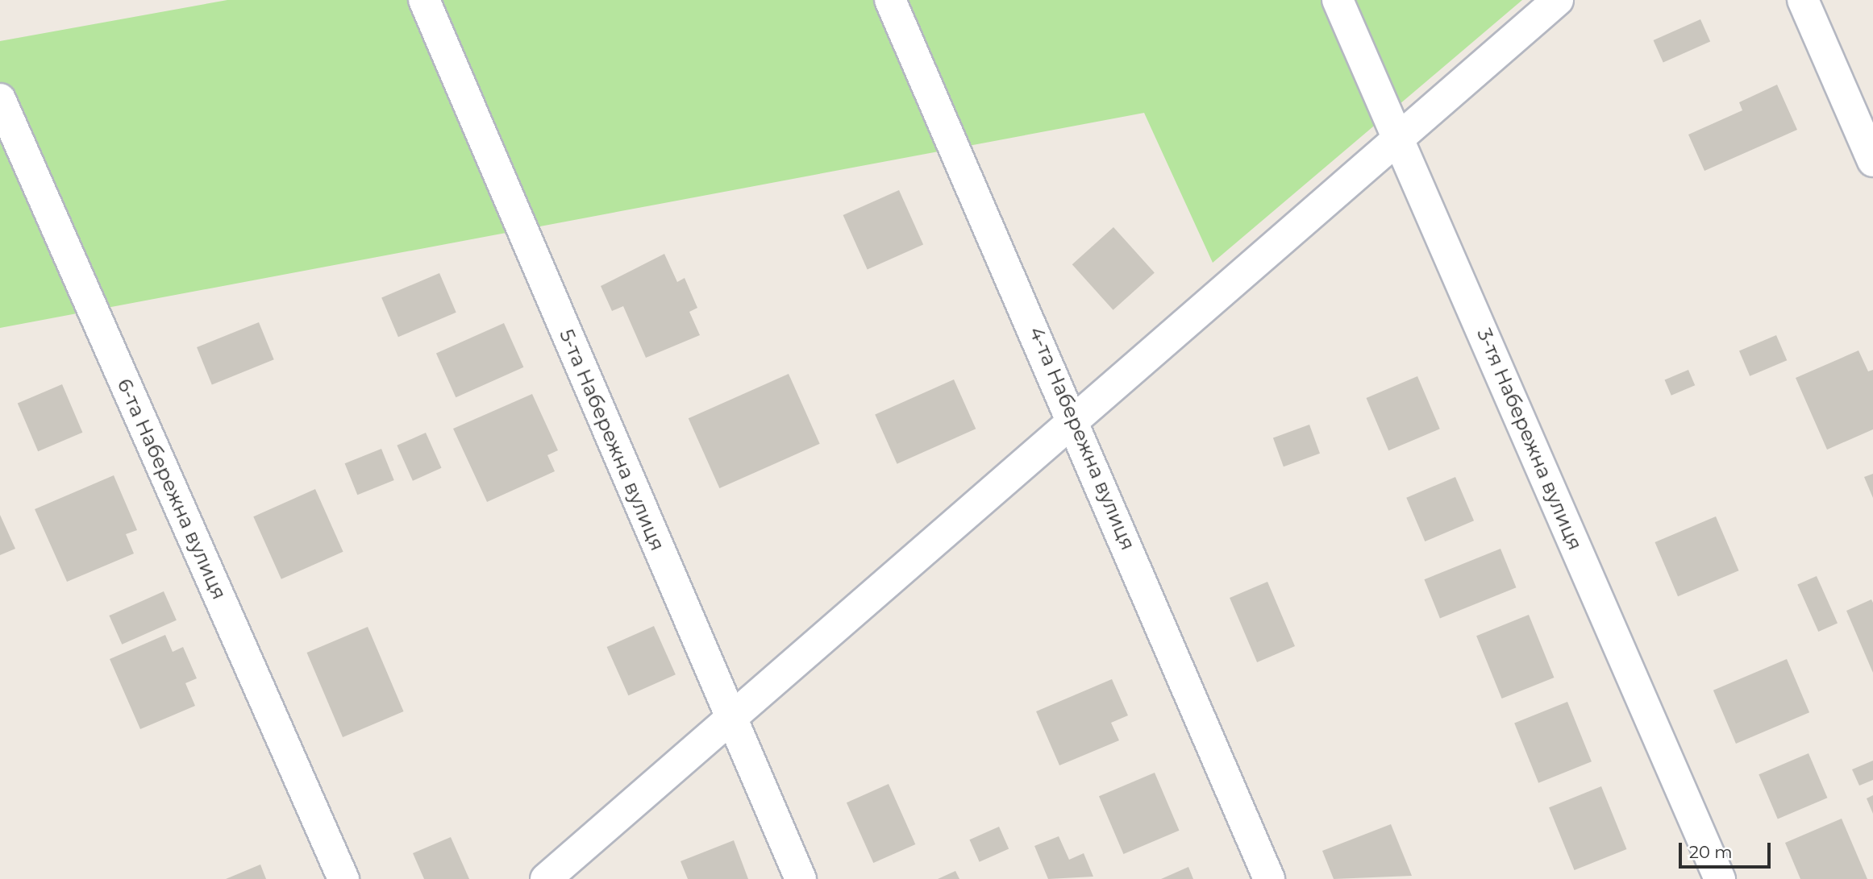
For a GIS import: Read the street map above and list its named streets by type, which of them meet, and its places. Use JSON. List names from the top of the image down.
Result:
{
  "streets": {
    "street": [
      "4-та Набережна вулиця",
      "3-тя Набережна вулиця",
      "5-та Набережна вулиця",
      "6-та Набережна вулиця"
    ]
  },
  "scale_bar": "20 m"
}
